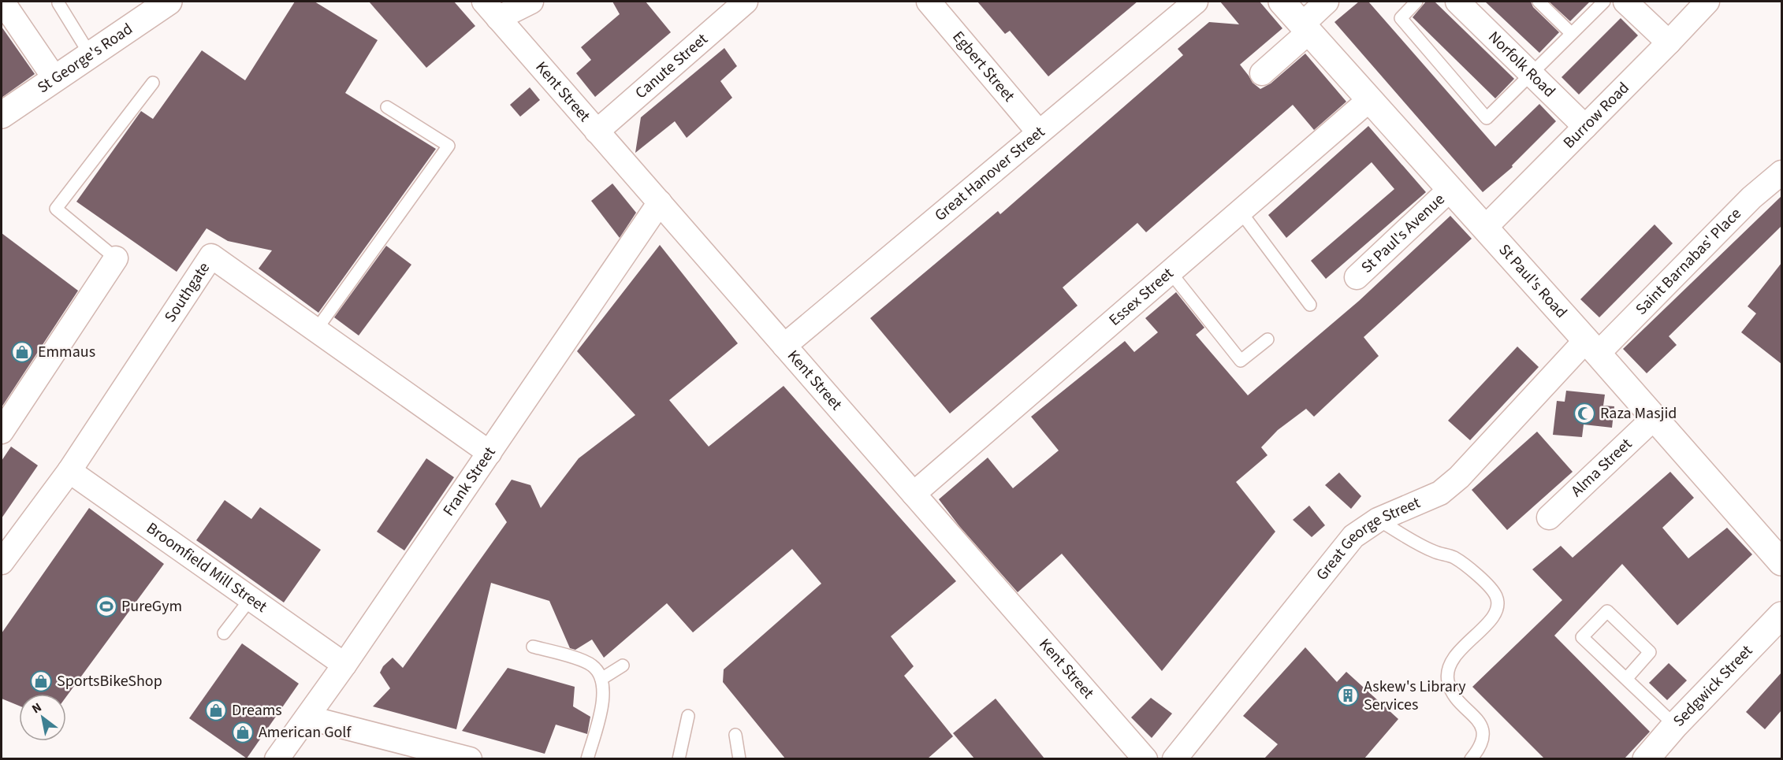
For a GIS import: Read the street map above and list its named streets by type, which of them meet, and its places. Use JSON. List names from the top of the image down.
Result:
{
  "streets": {
    "street": [
      "St George's Road",
      "Norfolk Road",
      "Canute Street",
      "Egbert Street",
      "Kent Street",
      "Burrow Road",
      "Great Hanover Street",
      "St Paul's Avenue",
      "Saint Barnabas' Place",
      "St Paul's Road",
      "Southgate",
      "Essex Street",
      "Alma Street",
      "Frank Street",
      "Great George Street",
      "Broomfield Mill Street",
      "Sedgwick Street"
    ]
  },
  "crossings": [
    ["Norfolk Road", "Burrow Road"],
    ["Canute Street", "Kent Street"],
    ["Egbert Street", "Great Hanover Street"],
    ["Kent Street", "Great Hanover Street"],
    ["Kent Street", "Essex Street"],
    ["Kent Street", "Frank Street"],
    ["Burrow Road", "St Paul's Road"],
    ["St Paul's Avenue", "St Paul's Road"],
    ["Saint Barnabas' Place", "St Paul's Road"],
    ["Saint Barnabas' Place", "Great George Street"],
    ["St Paul's Road", "Essex Street"],
    ["St Paul's Road", "Alma Street"],
    ["St Paul's Road", "Great George Street"],
    ["Southgate", "Frank Street"],
    ["Southgate", "Broomfield Mill Street"],
    ["Frank Street", "Broomfield Mill Street"]
  ],
  "places": {
    "shop": [
      "Emmaus",
      "SportsBikeShop",
      "Dreams",
      "American Golf"
    ],
    "mosque": ["Raza Masjid"],
    "sports": ["PureGym"],
    "building": ["Askew's Library Services"]
  },
  "north": "top left"
}
